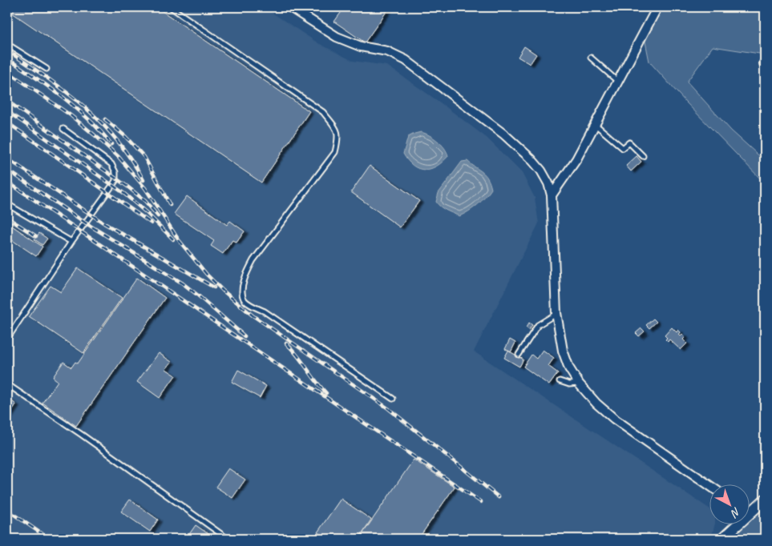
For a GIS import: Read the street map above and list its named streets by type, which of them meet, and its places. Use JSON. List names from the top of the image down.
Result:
{
  "north": "bottom right"
}
